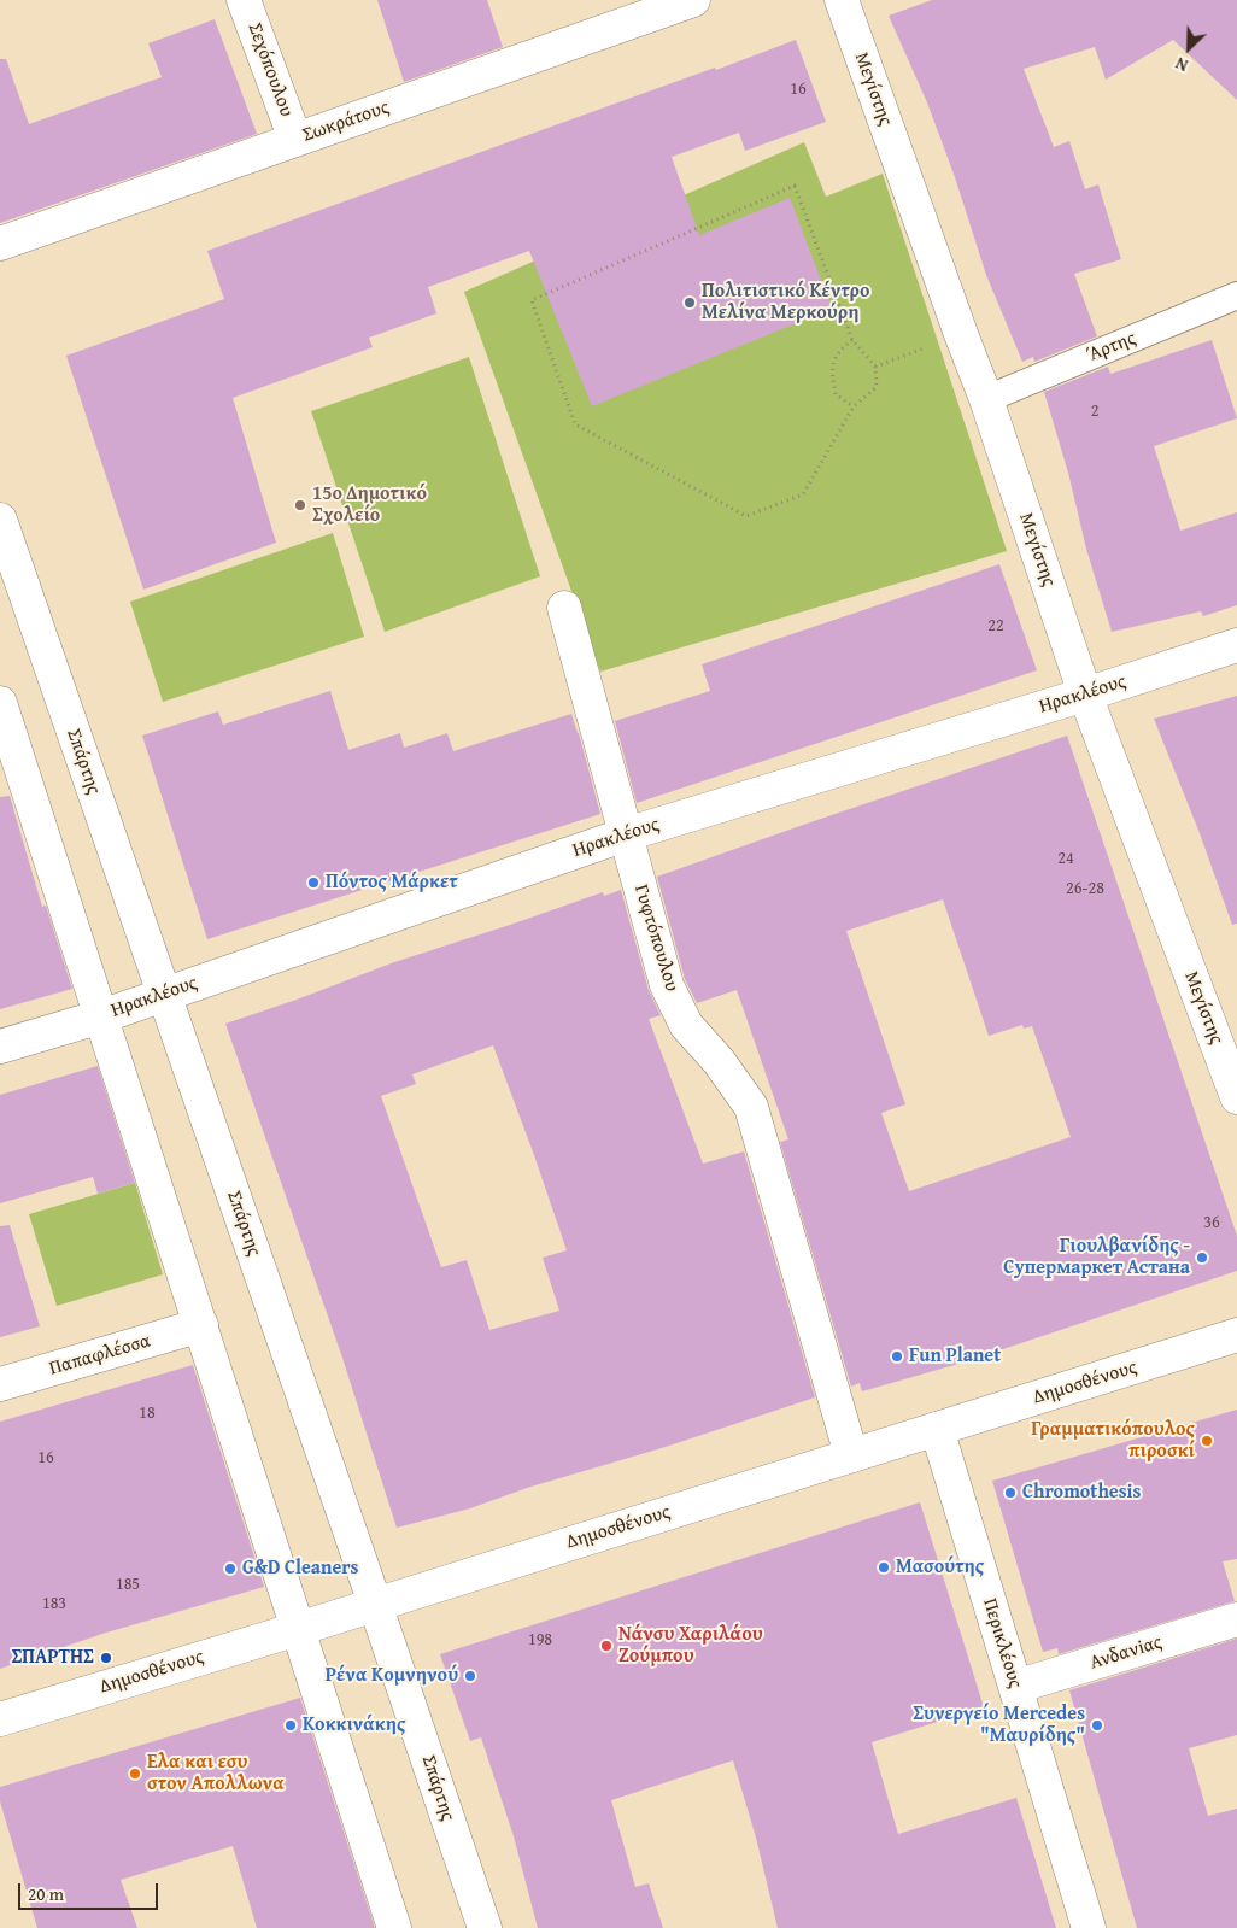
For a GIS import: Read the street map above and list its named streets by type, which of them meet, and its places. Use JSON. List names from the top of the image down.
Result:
{
  "streets": {
    "street": [
      "Σεχόπουλου",
      "Μεγίστης",
      "Σωκράτους",
      "Ηρακλέους",
      "Σπάρτης",
      "Γυφτόπουλου",
      "Παπαφλέσσα",
      "Δημοσθένους",
      "Περικλέους",
      "Ανδανiας"
    ],
    "lane": ["Άρτης"]
  },
  "crossings": [
    ["Σεχόπουλου", "Σωκράτους"],
    ["Μεγίστης", "Άρτης"],
    ["Μεγίστης", "Ηρακλέους"],
    ["Ηρακλέους", "Σπάρτης"],
    ["Ηρακλέους", "Γυφτόπουλου"],
    ["Σπάρτης", "Δημοσθένους"],
    ["Γυφτόπουλου", "Δημοσθένους"],
    ["Δημοσθένους", "Περικλέους"],
    ["Περικλέους", "Ανδανiας"]
  ],
  "places": [
    "Πολιτιστικό Κέντρο Μελίνα Μερκούρη",
    "15ο Δημοτικό Σχολείο",
    "Πόντος Μάρκετ",
    "Γιουλβανίδης - Супермаркет Астана",
    "Fun Planet",
    "Γραμματικόπουλος πιροσκί",
    "Chromothesis",
    "Μασούτης",
    "G&D Cleaners",
    "Νάνσυ Χαριλάου Ζούμπου",
    "ΣΠΑΡΤΗΣ",
    "Ρένα Κομνηνού",
    "Κοκκινάκης",
    "Συνεργείο Mercedes \"Μαυρίδης\"",
    "Ελα και εσυ στον Απολλωνα"
  ],
  "house_numbers": [
    "16",
    "2",
    "22",
    "24",
    "26-28",
    "36",
    "18",
    "16",
    "185",
    "183",
    "198"
  ],
  "scale_bar": "20 m",
  "north": "bottom left"
}
